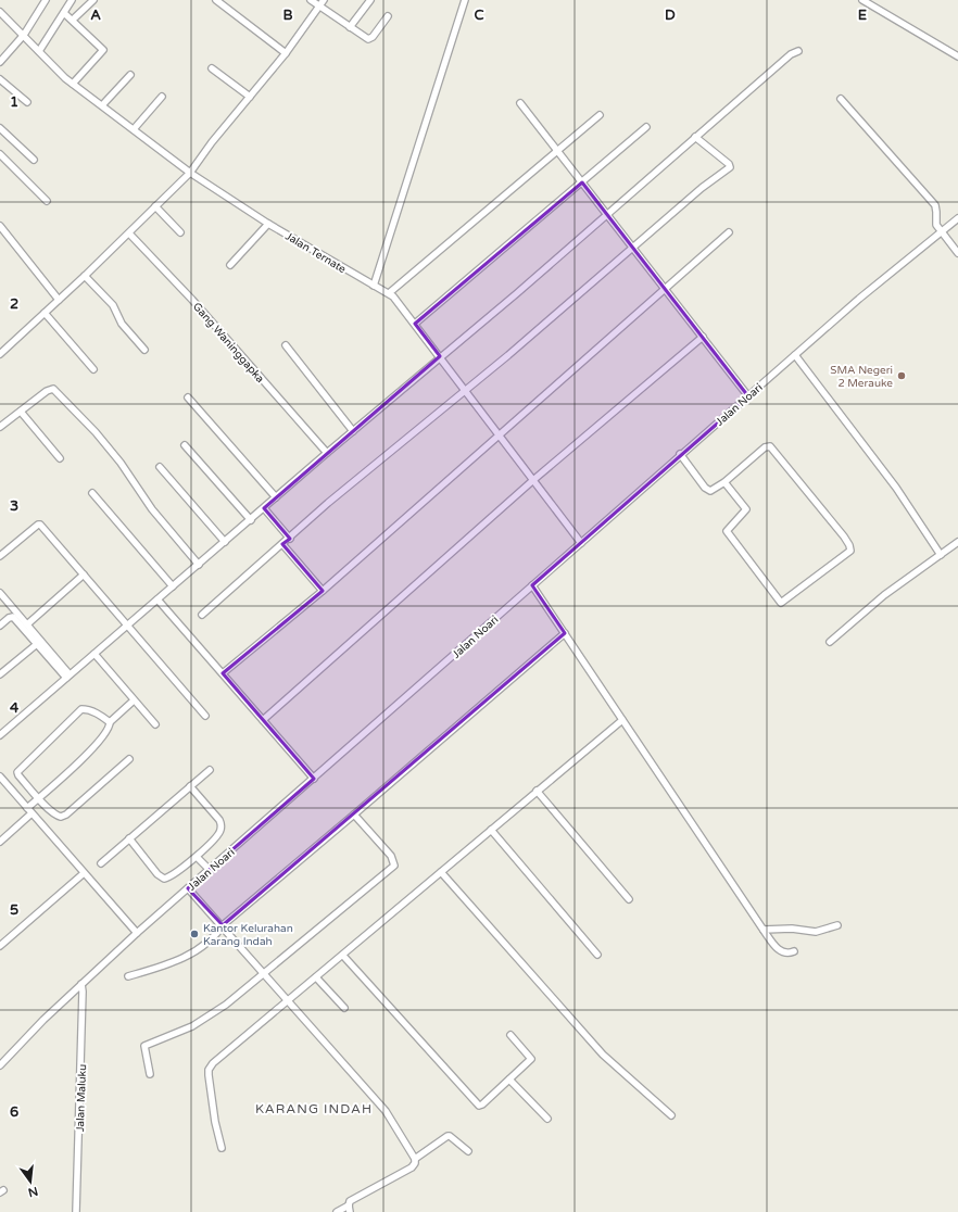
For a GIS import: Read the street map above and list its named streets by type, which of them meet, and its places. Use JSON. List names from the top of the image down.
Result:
{
  "streets": {
    "street": [
      "Jalan Ternate",
      "Gang Waninggapka",
      "Jalan Noari",
      "Jalan Maluku"
    ]
  },
  "crossings": [
    ["Jalan Ternate", "Jalan Noari"],
    ["Jalan Noari", "Jalan Maluku"]
  ],
  "districts": ["KARANG INDAH"],
  "places": ["SMA Negeri 2 Merauke", "Kantor Kelurahan Karang Indah"],
  "north": "bottom",
  "grid": {
    "columns": [
      "A",
      "B",
      "C",
      "D",
      "E"
    ],
    "rows": [
      "1",
      "2",
      "3",
      "4",
      "5",
      "6"
    ]
  }
}
